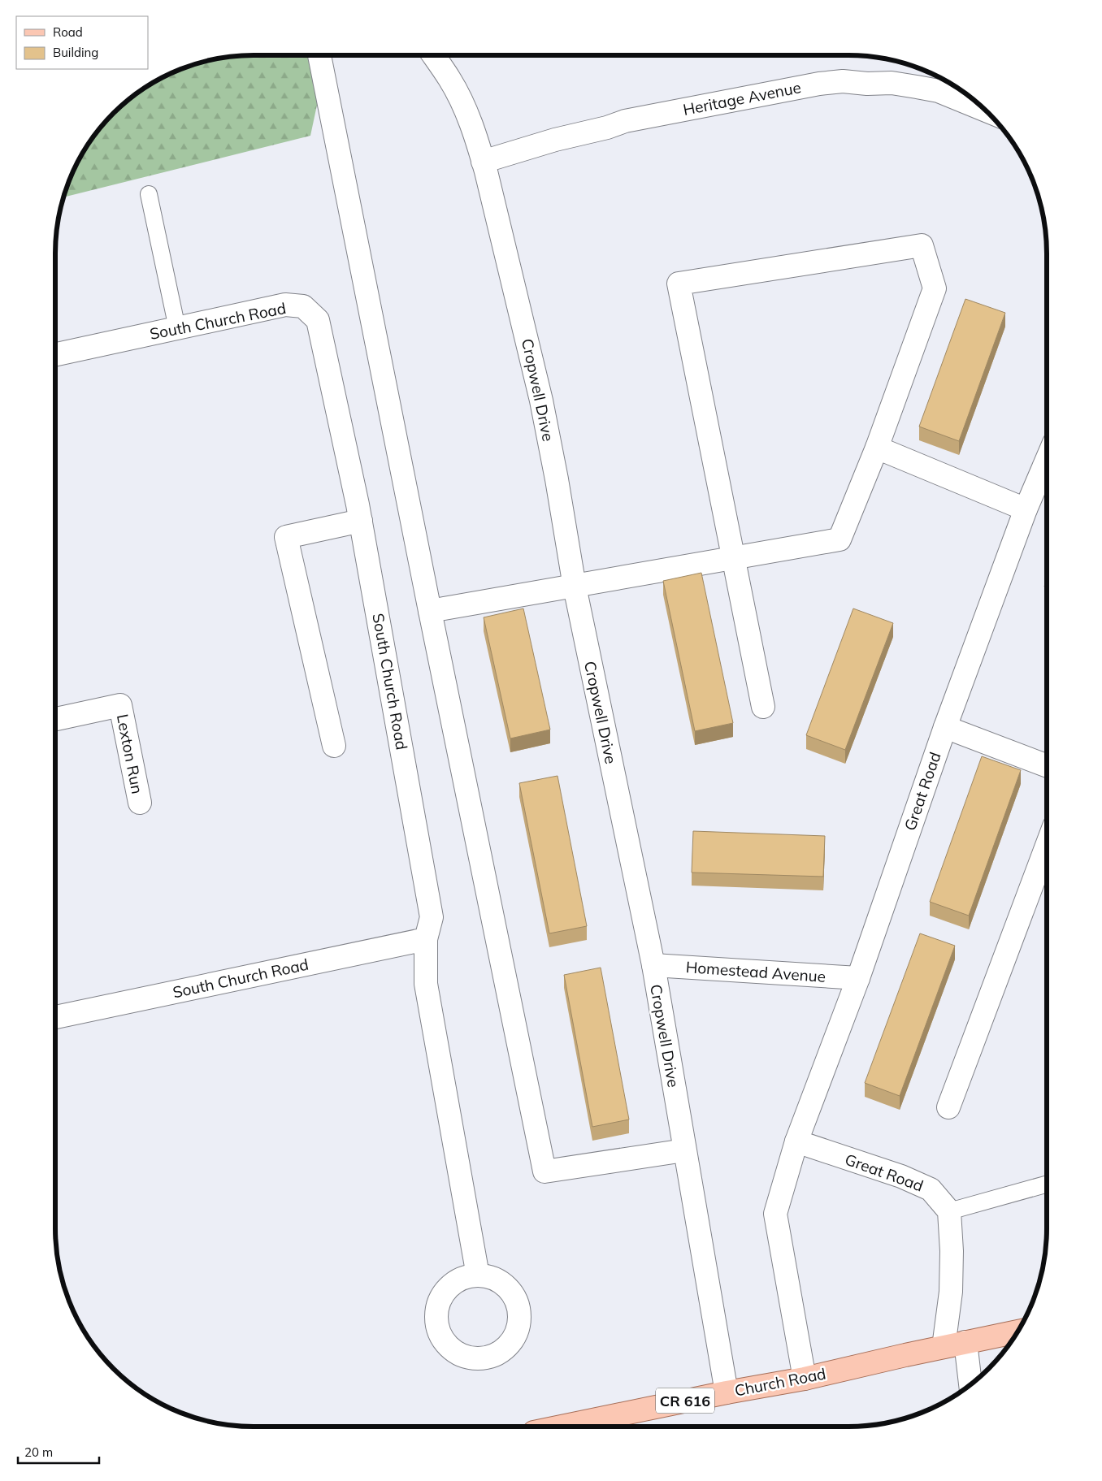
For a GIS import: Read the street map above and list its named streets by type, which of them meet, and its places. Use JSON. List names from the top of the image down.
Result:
{
  "streets": {
    "main road": ["Church Road", "CR 616"],
    "street": [
      "Heritage Avenue",
      "South Church Road",
      "Cropwell Drive",
      "Lexton Run",
      "Great Road",
      "Homestead Avenue"
    ]
  },
  "crossings": [
    ["Heritage Avenue", "Cropwell Drive"],
    ["Cropwell Drive", "Homestead Avenue"],
    ["Cropwell Drive", "Church Road"],
    ["Great Road", "Homestead Avenue"],
    ["Great Road", "Church Road"]
  ],
  "legend": ["Road", "Building"],
  "scale_bar": "20 m"
}
